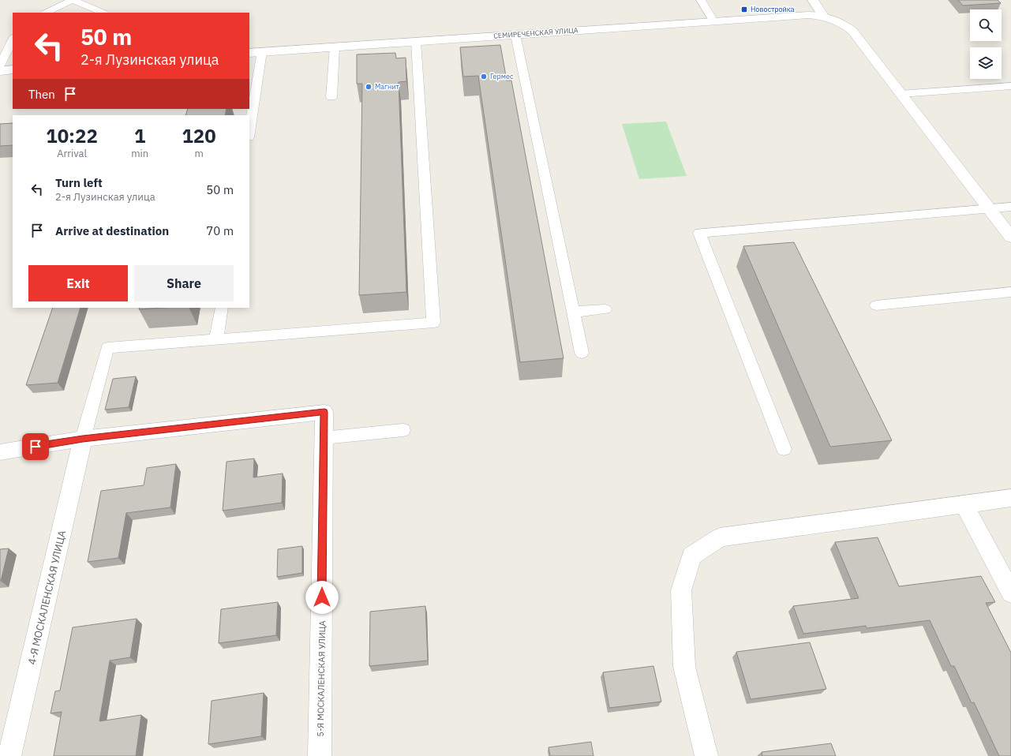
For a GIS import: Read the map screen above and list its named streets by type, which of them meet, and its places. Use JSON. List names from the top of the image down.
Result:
{
  "streets": {
    "street": ["СЕМИРЕЧЕНСКАЯ УЛИЦА", "4-Я МОСКАЛЕНСКАЯ УЛИЦА", "5-Я МОСКАЛЕНСКАЯ УЛИЦА"]
  },
  "crossings": [
    ["4-Я МОСКАЛЕНСКАЯ УЛИЦА", "5-Я МОСКАЛЕНСКАЯ УЛИЦА"]
  ],
  "places": {
    "transit": ["Новостройка"],
    "other": ["Гермес", "Магнит"]
  },
  "page": {
    "turn": ["50 m", "2-я Лузинская улица"],
    "then": "Then",
    "eta": [
      "10:22",
      "Arrival",
      "1",
      "min",
      "120",
      "m"
    ],
    "list": [
      {
        "name": "Turn left",
        "note": "2-я Лузинская улица",
        "value": "50 m"
      },
      {
        "name": "Arrive at destination",
        "value": "70 m"
      }
    ],
    "buttons": ["Exit", "Share"]
  }
}
